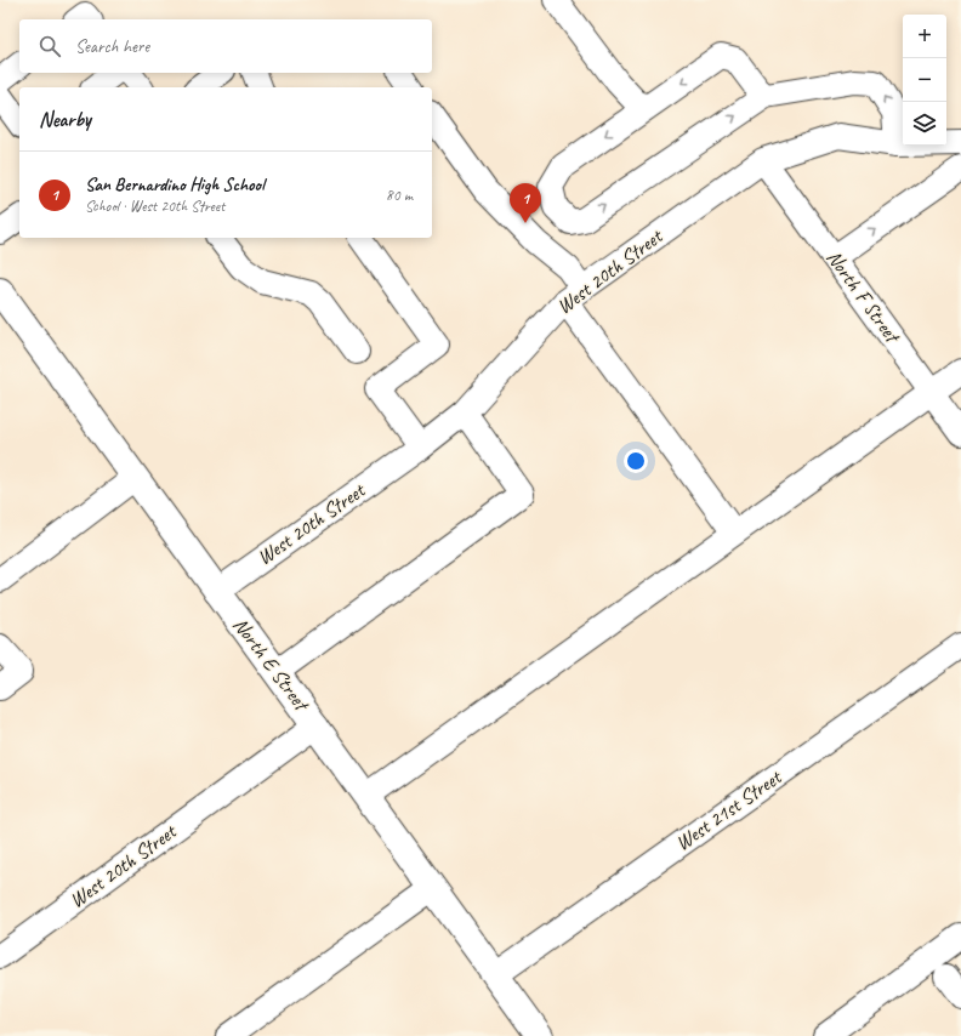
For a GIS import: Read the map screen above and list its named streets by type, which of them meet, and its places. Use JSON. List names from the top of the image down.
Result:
{
  "streets": {
    "main road": ["North E Street"],
    "street": ["West 20th Street", "North F Street", "West 21st Street"]
  },
  "crossings": [
    ["West 20th Street", "North F Street"],
    ["West 20th Street", "North E Street"],
    ["North E Street", "West 21st Street"]
  ],
  "page": {
    "map_buttons": ["+", "−"],
    "search": "Search here",
    "heading": "Nearby",
    "list": [
      {
        "mark": "1",
        "name": "San Bernardino High School",
        "note": "School · West 20th Street",
        "value": "80 m"
      }
    ],
    "pins": "1"
  }
}
